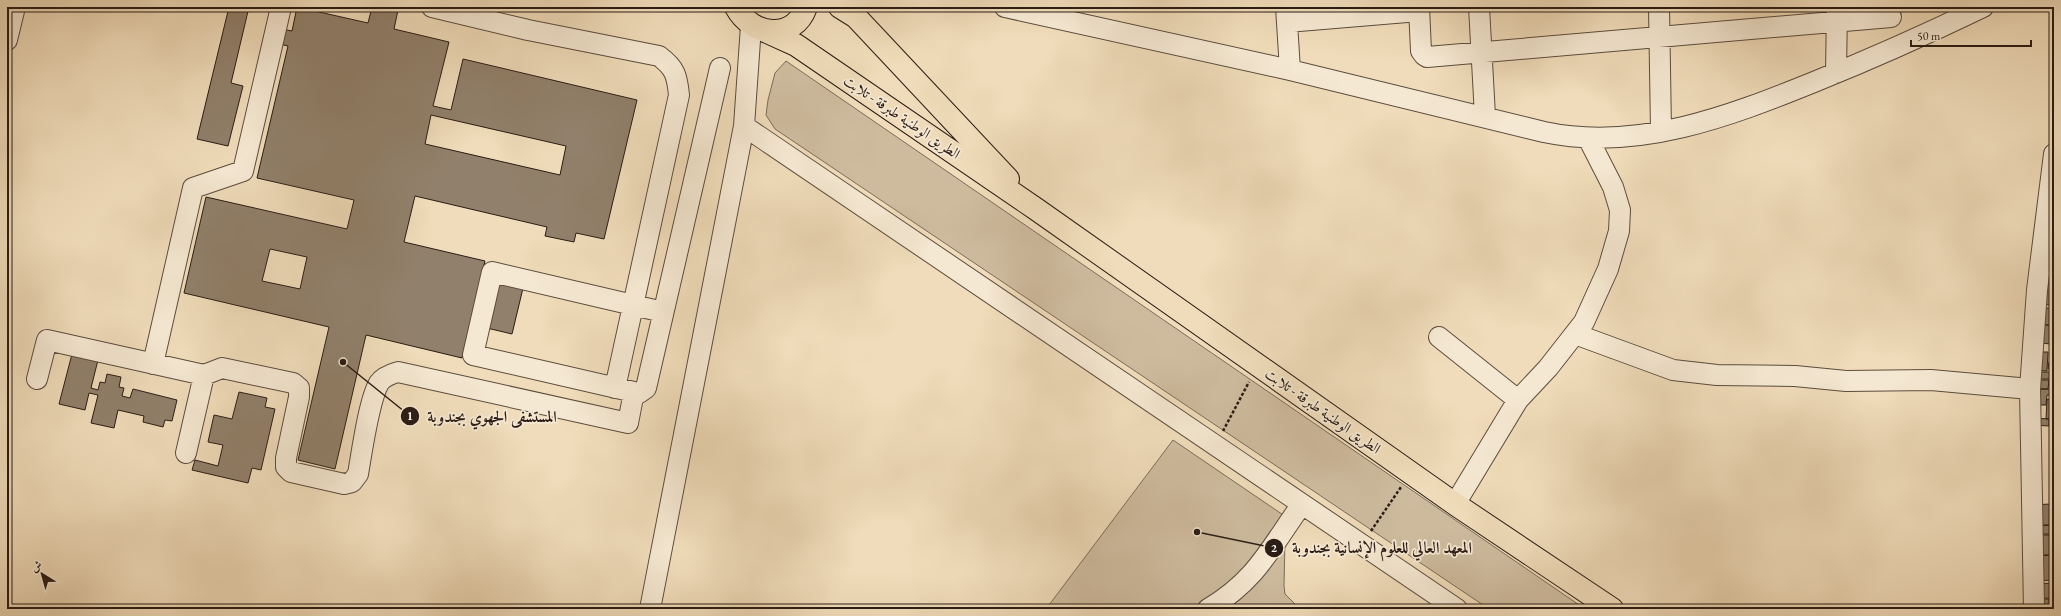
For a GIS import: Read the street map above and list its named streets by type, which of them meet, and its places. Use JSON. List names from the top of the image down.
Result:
{
  "streets": {
    "main road": ["الطريق الوطنية طبرقة - تلابت"]
  },
  "places": ["المستشفى الجهوي بجندوبة", "المعهد العالي للعلوم الإنسانية بجندوبة"],
  "scale_bar": "50 m",
  "north": "top left"
}
